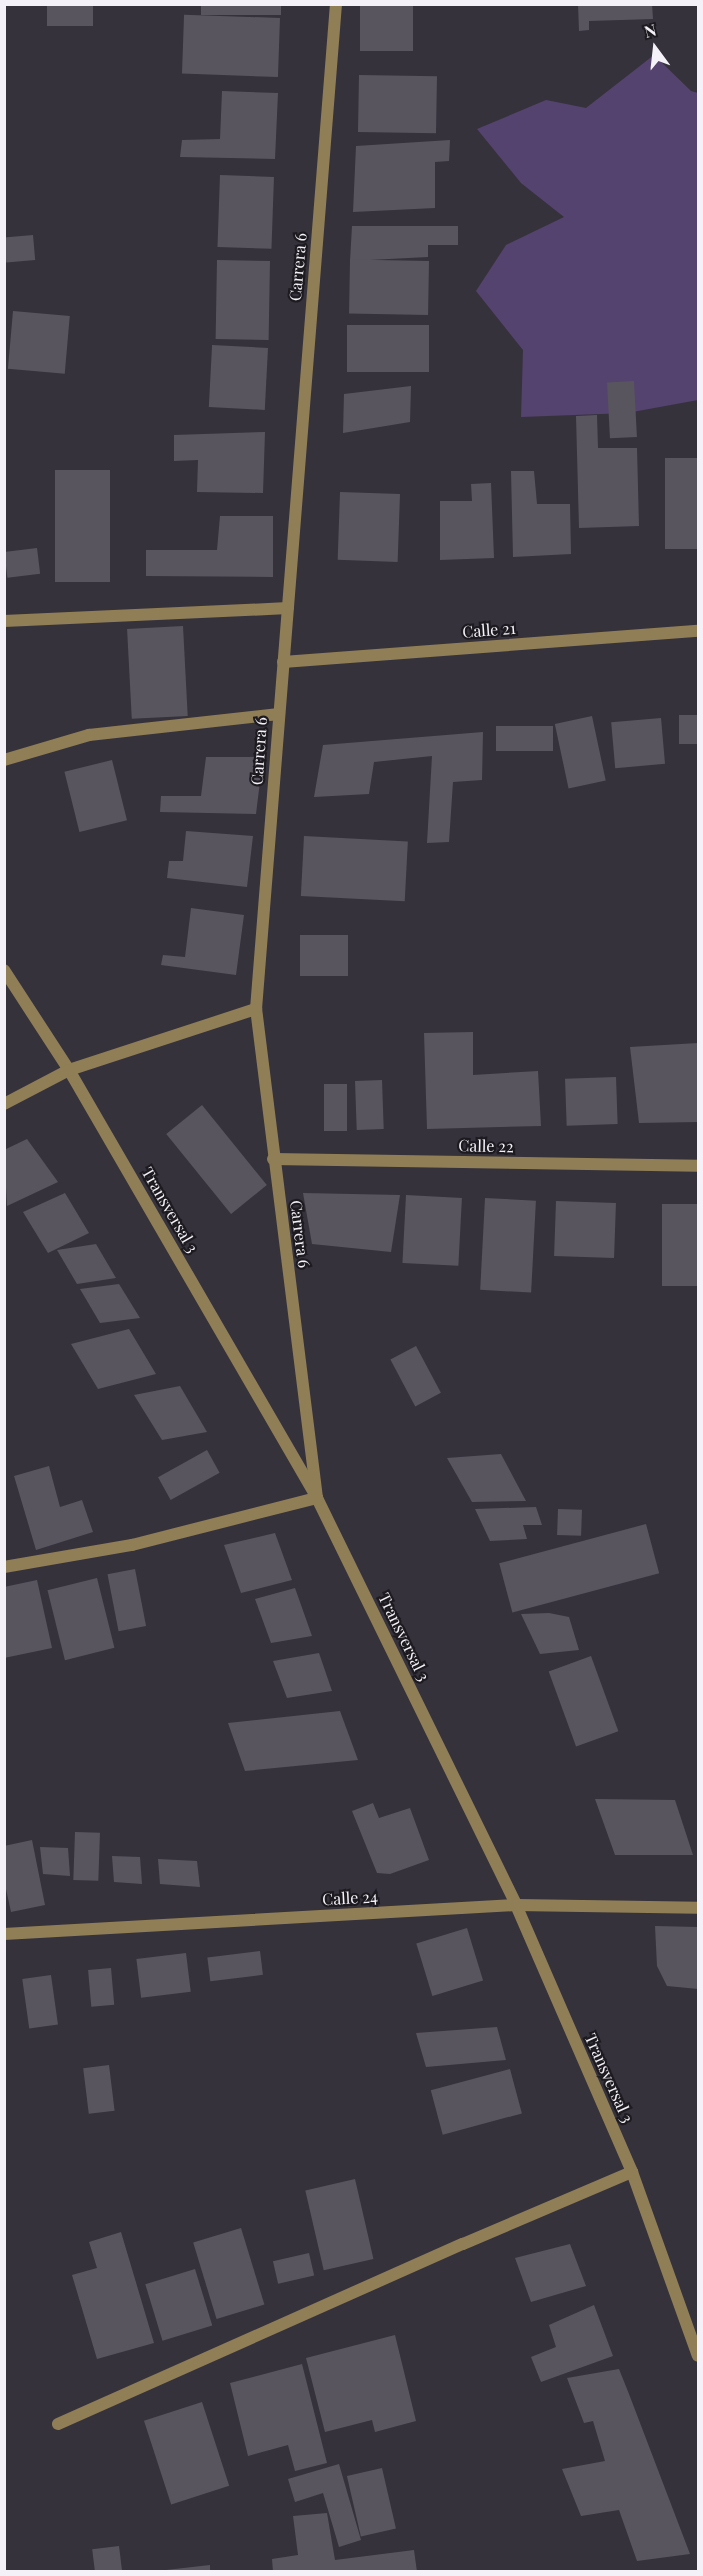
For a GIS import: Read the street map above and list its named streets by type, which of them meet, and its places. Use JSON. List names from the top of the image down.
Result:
{
  "streets": {
    "street": [
      "Carrera 6",
      "Calle 21",
      "Calle 22",
      "Transversal 3",
      "Calle 24"
    ]
  },
  "crossings": [
    ["Carrera 6", "Calle 21"],
    ["Carrera 6", "Calle 22"],
    ["Carrera 6", "Transversal 3"],
    ["Transversal 3", "Calle 24"]
  ],
  "north": "top"
}
